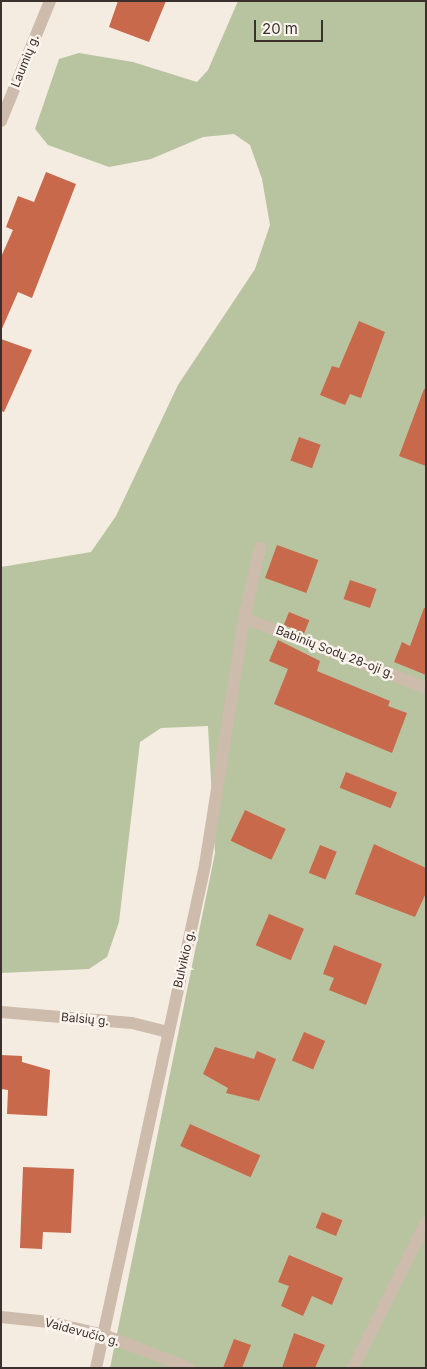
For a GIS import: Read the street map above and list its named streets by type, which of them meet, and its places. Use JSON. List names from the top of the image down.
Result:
{
  "streets": {
    "street": [
      "Laumių g.",
      "Babinių Sodų 28-oji g.",
      "Bulvikio g.",
      "Balsių g.",
      "Vaidevučio g."
    ]
  },
  "crossings": [
    ["Babinių Sodų 28-oji g.", "Bulvikio g."],
    ["Bulvikio g.", "Balsių g."],
    ["Bulvikio g.", "Vaidevučio g."]
  ],
  "scale_bar": "20 m"
}
